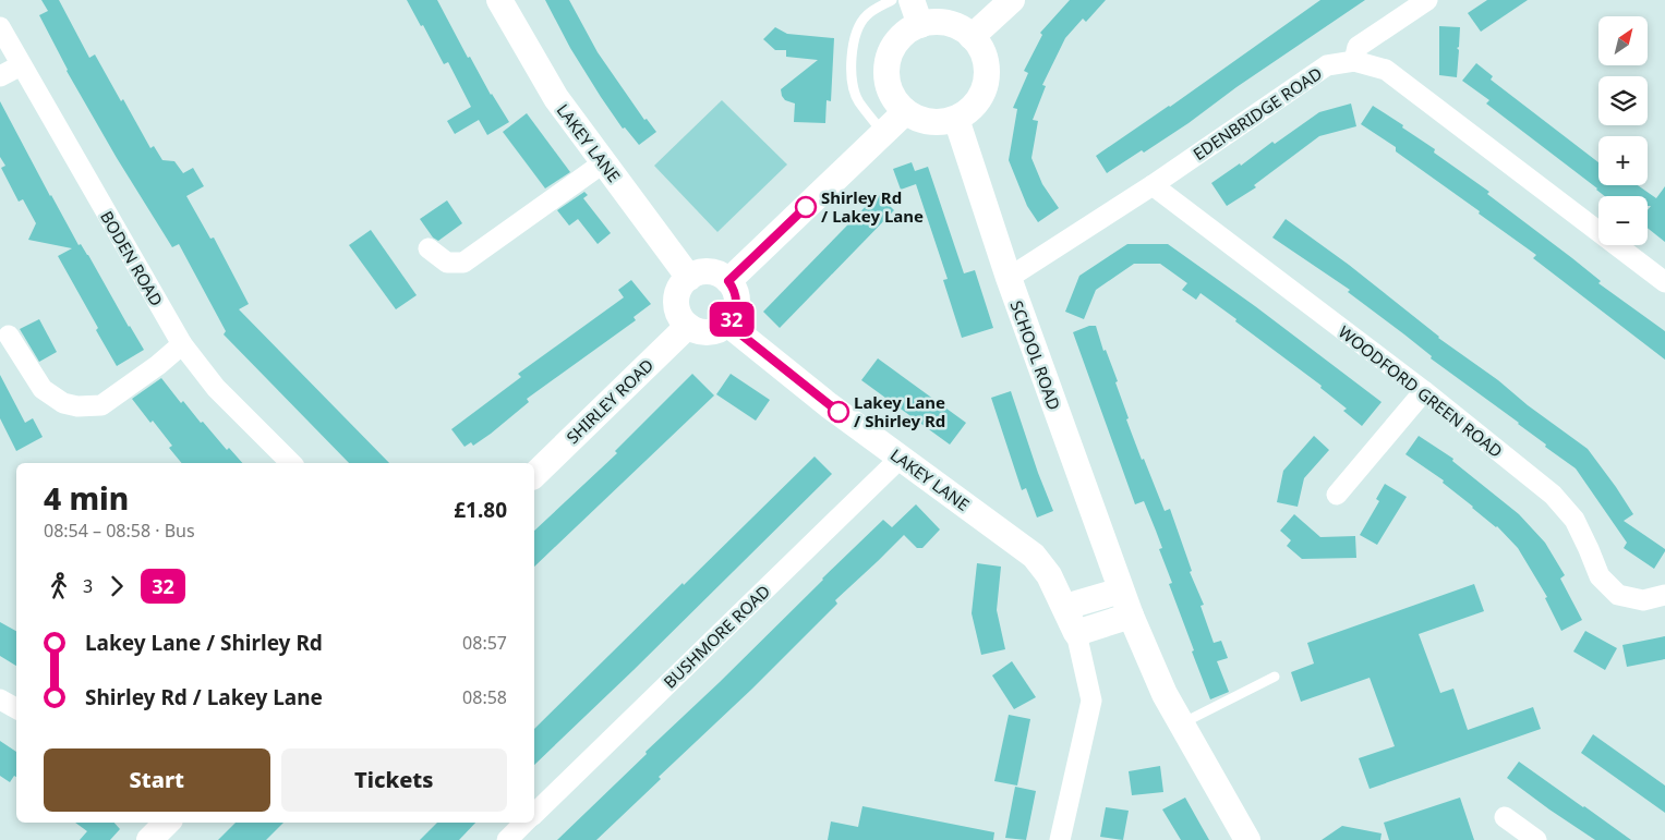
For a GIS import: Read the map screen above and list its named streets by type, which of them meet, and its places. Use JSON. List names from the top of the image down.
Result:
{
  "streets": {
    "street": [
      "EDENBRIDGE ROAD",
      "LAKEY LANE",
      "BODEN ROAD",
      "SCHOOL ROAD",
      "WOODFORD GREEN ROAD",
      "SHIRLEY ROAD",
      "BUSHMORE ROAD"
    ]
  },
  "crossings": [
    ["EDENBRIDGE ROAD", "SCHOOL ROAD"],
    ["EDENBRIDGE ROAD", "WOODFORD GREEN ROAD"],
    ["LAKEY LANE", "SHIRLEY ROAD"],
    ["LAKEY LANE", "BUSHMORE ROAD"]
  ],
  "places": ["Shirley Rd / Lakey Lane", "Lakey Lane / Shirley Rd"],
  "lines": ["bus line 32"],
  "north": "top right",
  "page": {
    "on_map": "32",
    "map_buttons": ["+", "−"],
    "heading": ["4 min", "08:54 – 08:58 · Bus", "£1.80"],
    "legs": ["3", "32"],
    "list": [
      {
        "name": "Lakey Lane / Shirley Rd",
        "value": "08:57"
      },
      {
        "name": "Shirley Rd / Lakey Lane",
        "value": "08:58"
      }
    ],
    "buttons": ["Start", "Tickets"]
  }
}
